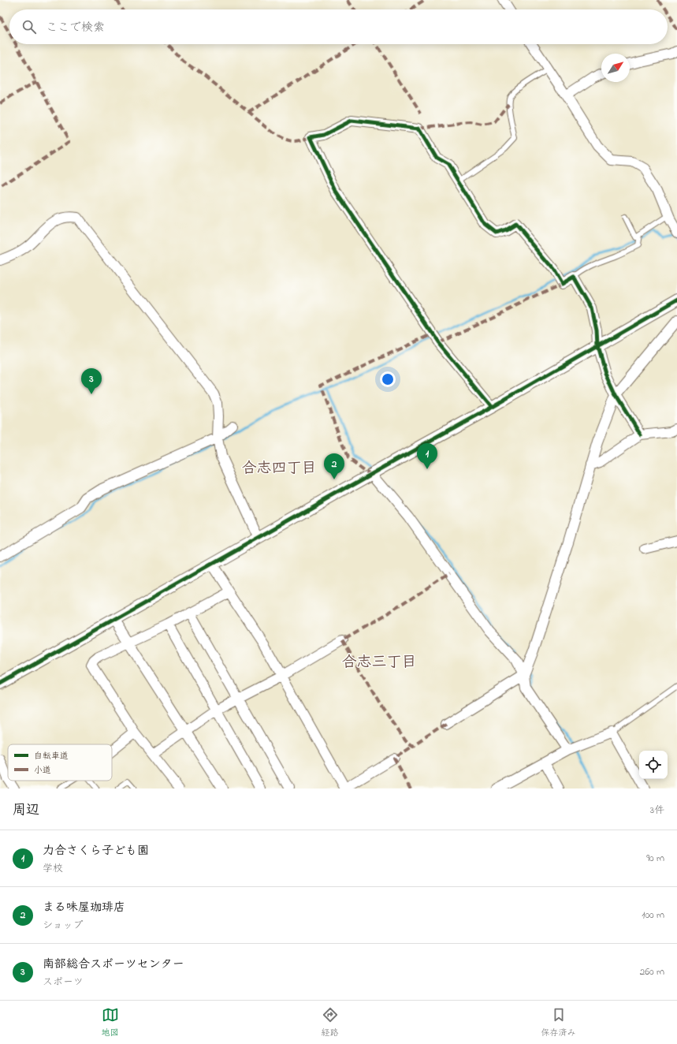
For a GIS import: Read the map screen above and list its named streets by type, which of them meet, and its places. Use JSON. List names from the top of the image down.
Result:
{
  "districts": ["合志四丁目", "合志三丁目"],
  "legend": ["自転車道", "小道"],
  "north": "top right",
  "page": {
    "search": "ここで検索",
    "pins": ["3", "1", "2"],
    "heading": ["周辺", "3件"],
    "list": [
      {
        "mark": "1",
        "name": "力合さくら子ども園",
        "note": "学校",
        "value": "90 m"
      },
      {
        "mark": "2",
        "name": "まる味屋珈琲店",
        "note": "ショップ",
        "value": "100 m"
      },
      {
        "mark": "3",
        "name": "南部総合スポーツセンター",
        "note": "スポーツ",
        "value": "260 m"
      }
    ],
    "nav": ["地図", "経路", "保存済み"]
  }
}
